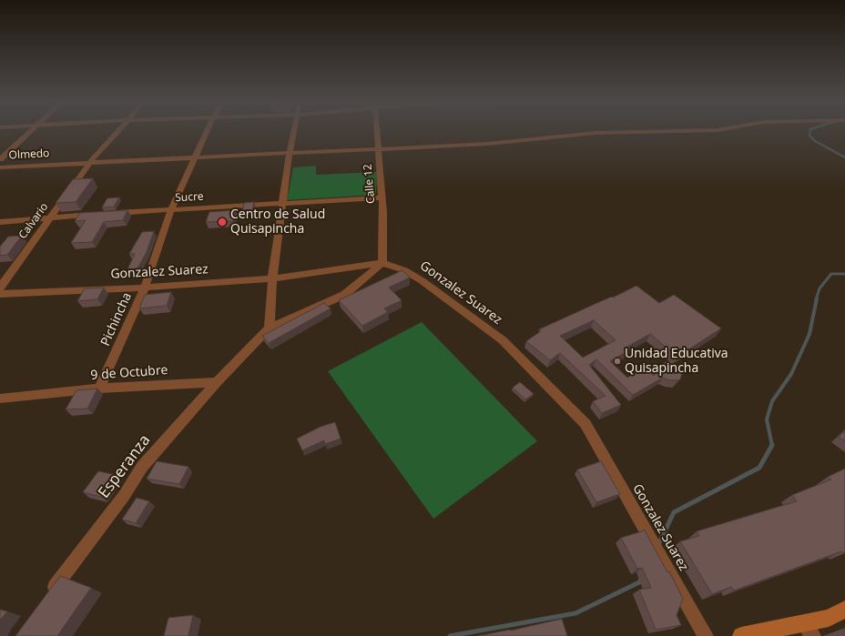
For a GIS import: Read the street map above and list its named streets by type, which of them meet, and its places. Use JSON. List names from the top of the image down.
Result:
{
  "streets": {
    "street": [
      "Olmedo",
      "Calle 12",
      "Sucre",
      "Calvario",
      "Gonzalez Suarez",
      "Pichincha",
      "9 de Octubre",
      "Esperanza"
    ]
  },
  "crossings": [
    ["Olmedo", "Calle 12"],
    ["Olmedo", "Calvario"],
    ["Olmedo", "Pichincha"],
    ["Calle 12", "Sucre"],
    ["Calle 12", "Gonzalez Suarez"],
    ["Calle 12", "Esperanza"],
    ["Sucre", "Calvario"],
    ["Sucre", "Pichincha"],
    ["Gonzalez Suarez", "Pichincha"],
    ["Gonzalez Suarez", "Esperanza"],
    ["Pichincha", "9 de Octubre"],
    ["9 de Octubre", "Esperanza"]
  ],
  "places": ["Centro de Salud Quisapincha", "Unidad Educativa Quisapincha"]
}
